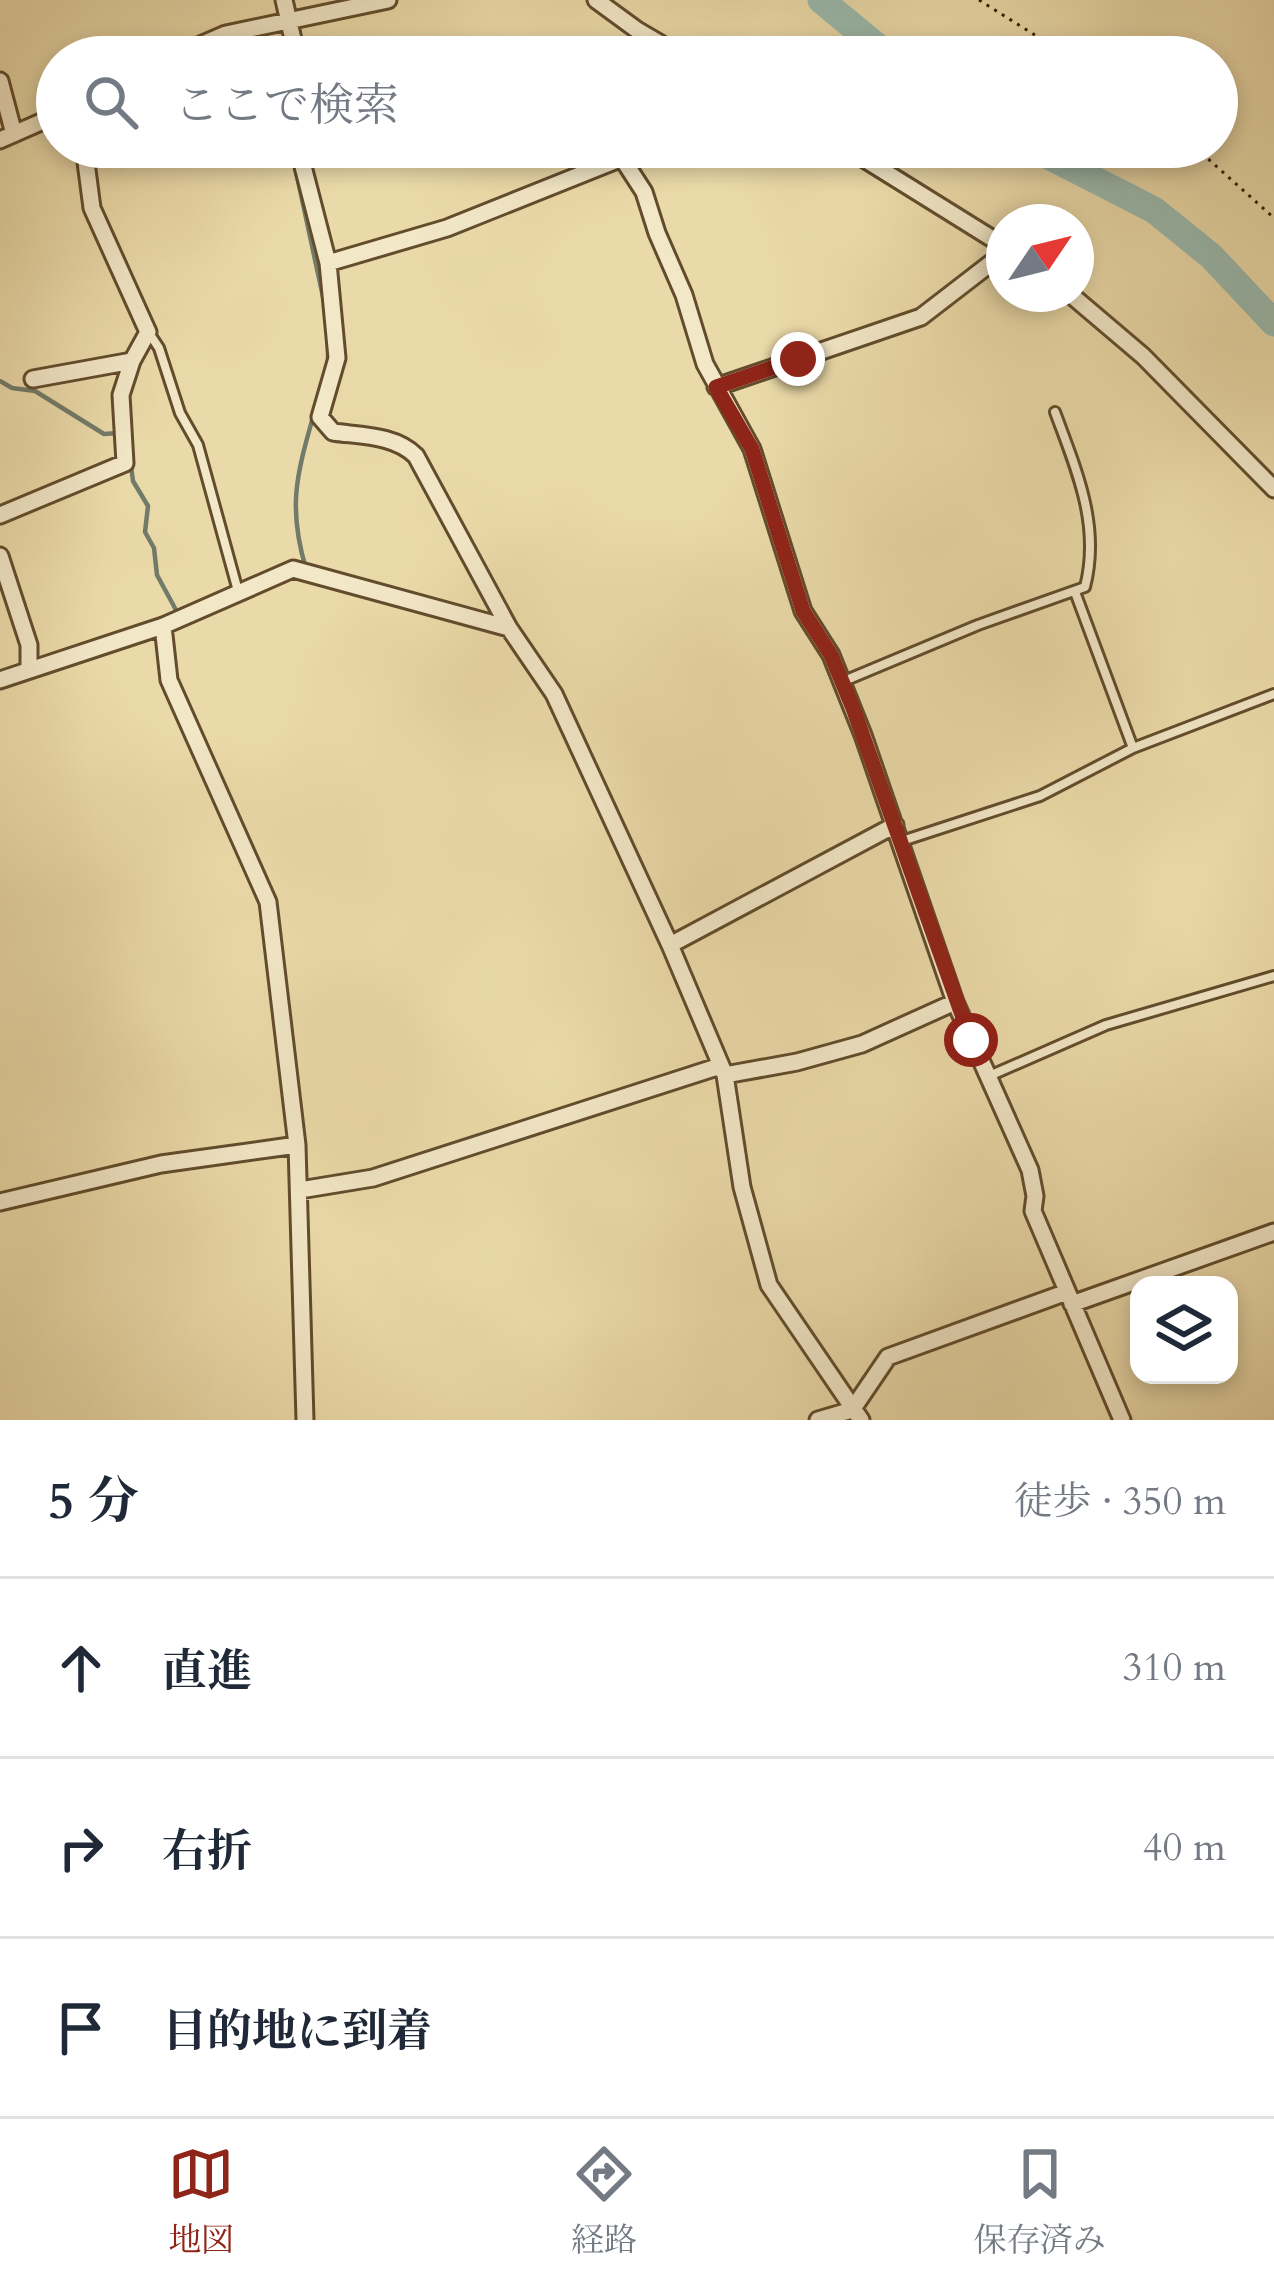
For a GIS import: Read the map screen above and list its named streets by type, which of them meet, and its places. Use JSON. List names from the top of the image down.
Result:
{
  "north": "top right",
  "page": {
    "search": "ここで検索",
    "heading": ["5 分", "徒歩 · 350 m"],
    "list": [
      ["直進", "310 m"],
      ["右折", "40 m"],
      "目的地に到着"
    ],
    "nav": ["地図", "経路", "保存済み"]
  }
}
